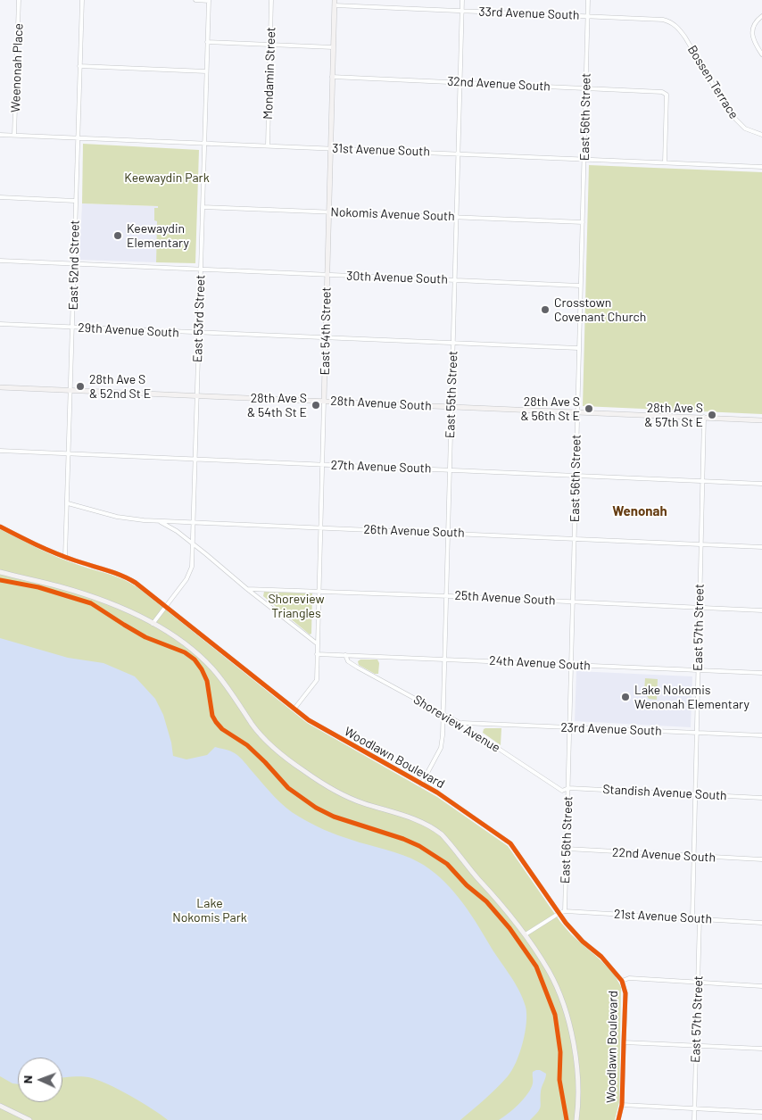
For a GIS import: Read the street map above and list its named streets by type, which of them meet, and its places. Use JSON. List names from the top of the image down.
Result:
{
  "streets": {
    "street": [
      "33rd Avenue South",
      "Weenonah Place",
      "Mondamin Street",
      "Bossen Terrace",
      "32nd Avenue South",
      "East 56th Street",
      "31st Avenue South",
      "Nokomis Avenue South",
      "East 52nd Street",
      "30th Avenue South",
      "East 53rd Street",
      "29th Avenue South",
      "East 54th Street",
      "East 55th Street",
      "28th Avenue South",
      "27th Avenue South",
      "26th Avenue South",
      "25th Avenue South",
      "East 57th Street",
      "24th Avenue South",
      "Shoreview Avenue",
      "23rd Avenue South",
      "Woodlawn Boulevard",
      "Standish Avenue South",
      "22nd Avenue South",
      "21st Avenue South"
    ]
  },
  "crossings": [
    ["33rd Avenue South", "Bossen Terrace"],
    ["33rd Avenue South", "East 56th Street"],
    ["33rd Avenue South", "East 54th Street"],
    ["33rd Avenue South", "East 55th Street"],
    ["Weenonah Place", "31st Avenue South"],
    ["Mondamin Street", "31st Avenue South"],
    ["32nd Avenue South", "East 56th Street"],
    ["32nd Avenue South", "31st Avenue South"],
    ["32nd Avenue South", "East 54th Street"],
    ["32nd Avenue South", "East 55th Street"],
    ["East 56th Street", "31st Avenue South"],
    ["East 56th Street", "Nokomis Avenue South"],
    ["East 56th Street", "30th Avenue South"],
    ["East 56th Street", "29th Avenue South"],
    ["East 56th Street", "28th Avenue South"],
    ["East 56th Street", "27th Avenue South"],
    ["East 56th Street", "26th Avenue South"],
    ["East 56th Street", "25th Avenue South"],
    ["East 56th Street", "24th Avenue South"],
    ["East 56th Street", "Shoreview Avenue"],
    ["East 56th Street", "23rd Avenue South"],
    ["East 56th Street", "Standish Avenue South"],
    ["East 56th Street", "22nd Avenue South"],
    ["East 56th Street", "21st Avenue South"],
    ["31st Avenue South", "East 52nd Street"],
    ["31st Avenue South", "East 53rd Street"],
    ["31st Avenue South", "East 54th Street"],
    ["31st Avenue South", "East 55th Street"],
    ["Nokomis Avenue South", "East 53rd Street"],
    ["Nokomis Avenue South", "East 54th Street"],
    ["Nokomis Avenue South", "East 55th Street"],
    ["East 52nd Street", "30th Avenue South"],
    ["East 52nd Street", "29th Avenue South"],
    ["East 52nd Street", "28th Avenue South"],
    ["East 52nd Street", "27th Avenue South"],
    ["East 52nd Street", "26th Avenue South"],
    ["East 52nd Street", "Woodlawn Boulevard"],
    ["30th Avenue South", "East 53rd Street"],
    ["30th Avenue South", "East 54th Street"],
    ["30th Avenue South", "East 55th Street"],
    ["East 53rd Street", "29th Avenue South"],
    ["East 53rd Street", "28th Avenue South"],
    ["East 53rd Street", "27th Avenue South"],
    ["East 53rd Street", "26th Avenue South"],
    ["East 53rd Street", "Woodlawn Boulevard"],
    ["29th Avenue South", "East 54th Street"],
    ["29th Avenue South", "East 55th Street"],
    ["East 54th Street", "28th Avenue South"],
    ["East 54th Street", "27th Avenue South"],
    ["East 54th Street", "26th Avenue South"],
    ["East 54th Street", "25th Avenue South"],
    ["East 54th Street", "24th Avenue South"],
    ["East 54th Street", "Woodlawn Boulevard"],
    ["East 55th Street", "28th Avenue South"],
    ["East 55th Street", "27th Avenue South"],
    ["East 55th Street", "26th Avenue South"],
    ["East 55th Street", "25th Avenue South"],
    ["East 55th Street", "24th Avenue South"],
    ["East 55th Street", "Shoreview Avenue"],
    ["East 55th Street", "Woodlawn Boulevard"],
    ["28th Avenue South", "East 57th Street"],
    ["27th Avenue South", "East 57th Street"],
    ["26th Avenue South", "East 57th Street"],
    ["25th Avenue South", "East 57th Street"],
    ["East 57th Street", "24th Avenue South"],
    ["East 57th Street", "23rd Avenue South"],
    ["East 57th Street", "Standish Avenue South"],
    ["East 57th Street", "22nd Avenue South"],
    ["East 57th Street", "21st Avenue South"],
    ["24th Avenue South", "Shoreview Avenue"],
    ["Shoreview Avenue", "23rd Avenue South"],
    ["Shoreview Avenue", "Standish Avenue South"]
  ],
  "districts": ["Wenonah"],
  "parks": ["Keewaydin Park", "Shoreview Triangles", "Lake Nokomis Park"],
  "places": [
    "Keewaydin Elementary",
    "Crosstown Covenant Church",
    "28th Ave S & 52nd St E",
    "28th Ave S & 54th St E",
    "28th Ave S & 56th St E",
    "28th Ave S & 57th St E",
    "Lake Nokomis Wenonah Elementary"
  ],
  "north": "left"
}
